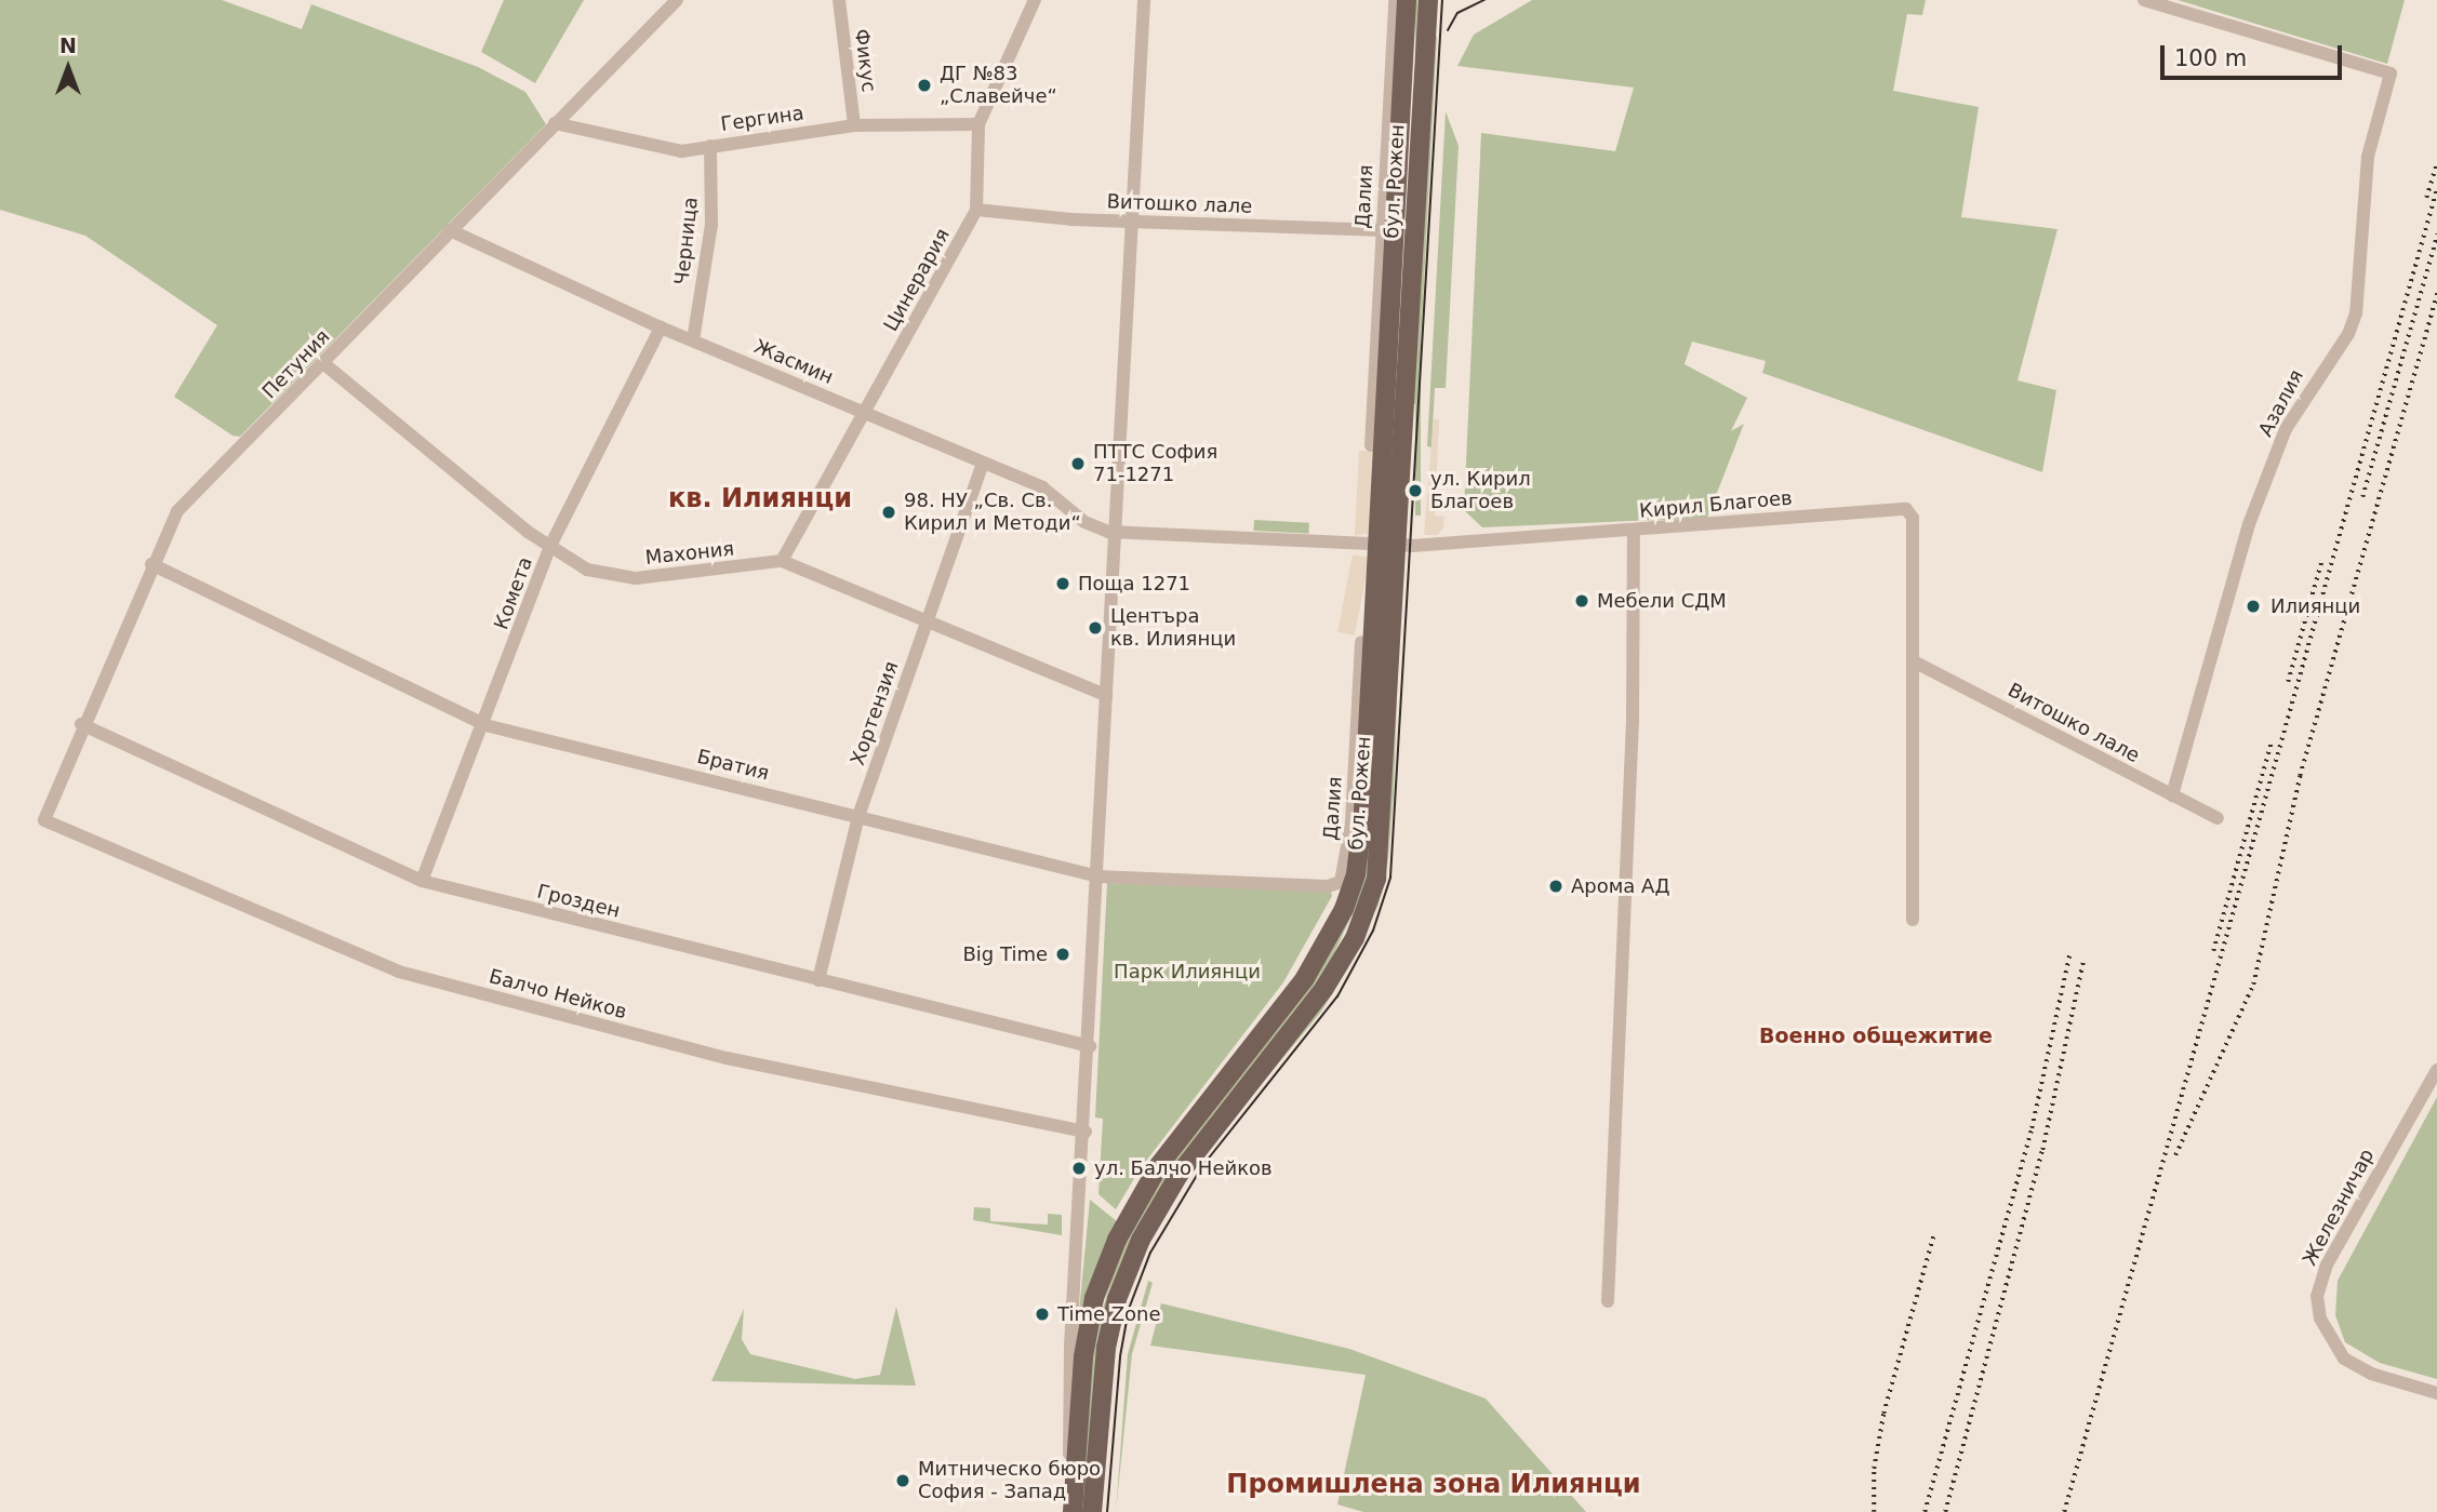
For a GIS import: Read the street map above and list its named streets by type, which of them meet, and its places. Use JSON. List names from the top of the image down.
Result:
{
  "streets": {
    "main road": ["бул. Рожен"],
    "street": [
      "Фикус",
      "Гергина",
      "Далия",
      "Витошко лале",
      "Черница",
      "Цинерария",
      "Жасмин",
      "Петуния",
      "Азалия",
      "Кирил Благоев",
      "Махония",
      "Комета",
      "Хортензия",
      "Братия",
      "Грозден",
      "Балчо Нейков",
      "Железничар"
    ]
  },
  "crossings": [
    ["Фикус", "Гергина"],
    ["Гергина", "Черница"],
    ["Гергина", "Цинерария"],
    ["Гергина", "Петуния"],
    ["бул. Рожен", "Далия"],
    ["бул. Рожен", "Витошко лале"],
    ["бул. Рожен", "Жасмин"],
    ["бул. Рожен", "Кирил Благоев"],
    ["бул. Рожен", "Махония"],
    ["бул. Рожен", "Братия"],
    ["бул. Рожен", "Грозден"],
    ["бул. Рожен", "Балчо Нейков"],
    ["Далия", "Витошко лале"],
    ["Далия", "Братия"],
    ["Витошко лале", "Цинерария"],
    ["Витошко лале", "Азалия"],
    ["Витошко лале", "Кирил Благоев"],
    ["Черница", "Жасмин"],
    ["Цинерария", "Жасмин"],
    ["Цинерария", "Махония"],
    ["Жасмин", "Петуния"],
    ["Жасмин", "Кирил Благоев"],
    ["Жасмин", "Комета"],
    ["Жасмин", "Хортензия"],
    ["Петуния", "Махония"],
    ["Петуния", "Братия"],
    ["Петуния", "Грозден"],
    ["Петуния", "Балчо Нейков"],
    ["Махония", "Комета"],
    ["Махония", "Хортензия"],
    ["Комета", "Братия"],
    ["Комета", "Грозден"],
    ["Хортензия", "Братия"],
    ["Хортензия", "Грозден"]
  ],
  "districts": ["кв. Илиянци", "Военно общежитие", "Промишлена зона Илиянци"],
  "parks": ["Парк Илиянци"],
  "places": [
    "ДГ №83 „Славейче“",
    "ПТТС София 71-1271",
    "ул. Кирил Благоев",
    "98. НУ „Св. Св. Кирил и Методи“",
    "Поща 1271",
    "Мебели СДМ",
    "Илиянци",
    "Центъра кв. Илиянци",
    "Арома АД",
    "Big Time",
    "ул. Балчо Нейков",
    "Time Zone",
    "Митническо бюро София - Запад"
  ],
  "scale_bar": "100 m",
  "north": "top"
}
